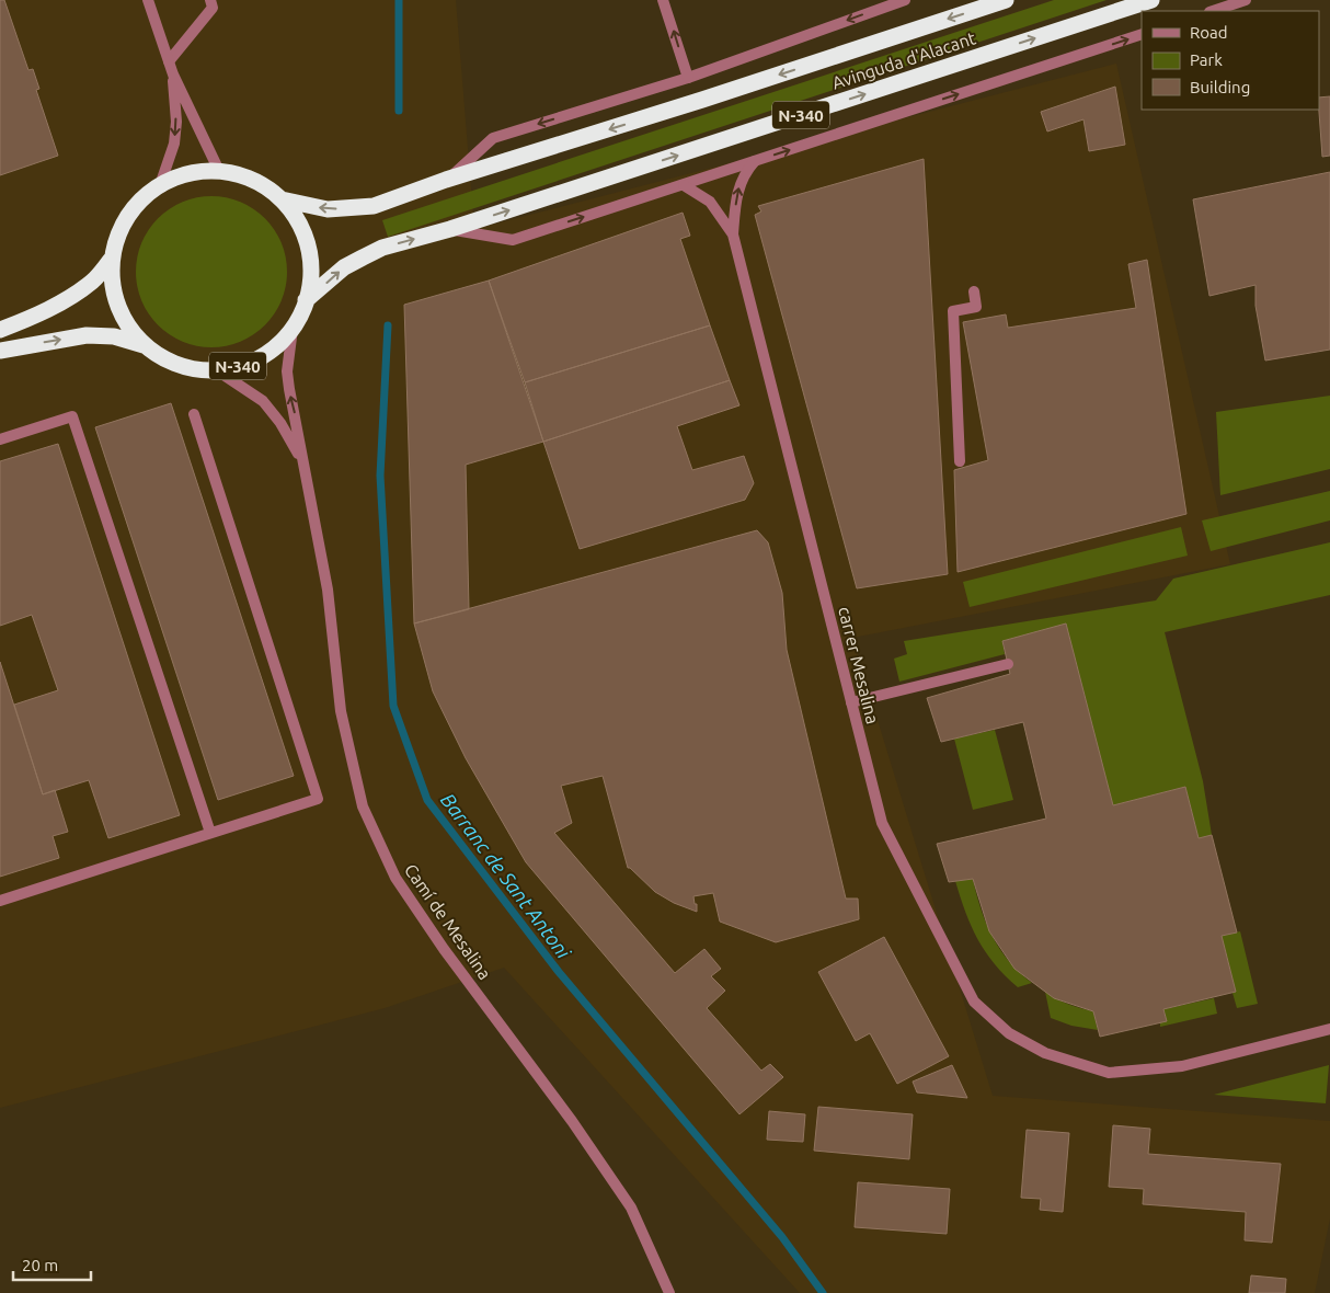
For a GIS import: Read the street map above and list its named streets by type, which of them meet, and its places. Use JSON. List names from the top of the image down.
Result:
{
  "streets": {
    "highway": ["Avinguda d'Alacant", "N-340"],
    "street": ["carrer Mesalina", "Camí de Mesalina"]
  },
  "crossings": [
    ["Avinguda d'Alacant", "N-340"],
    ["Avinguda d'Alacant", "carrer Mesalina"],
    ["N-340", "Camí de Mesalina"]
  ],
  "water": ["Barranc de Sant Antoni"],
  "legend": ["Road", "Park", "Building"],
  "scale_bar": "20 m"
}
